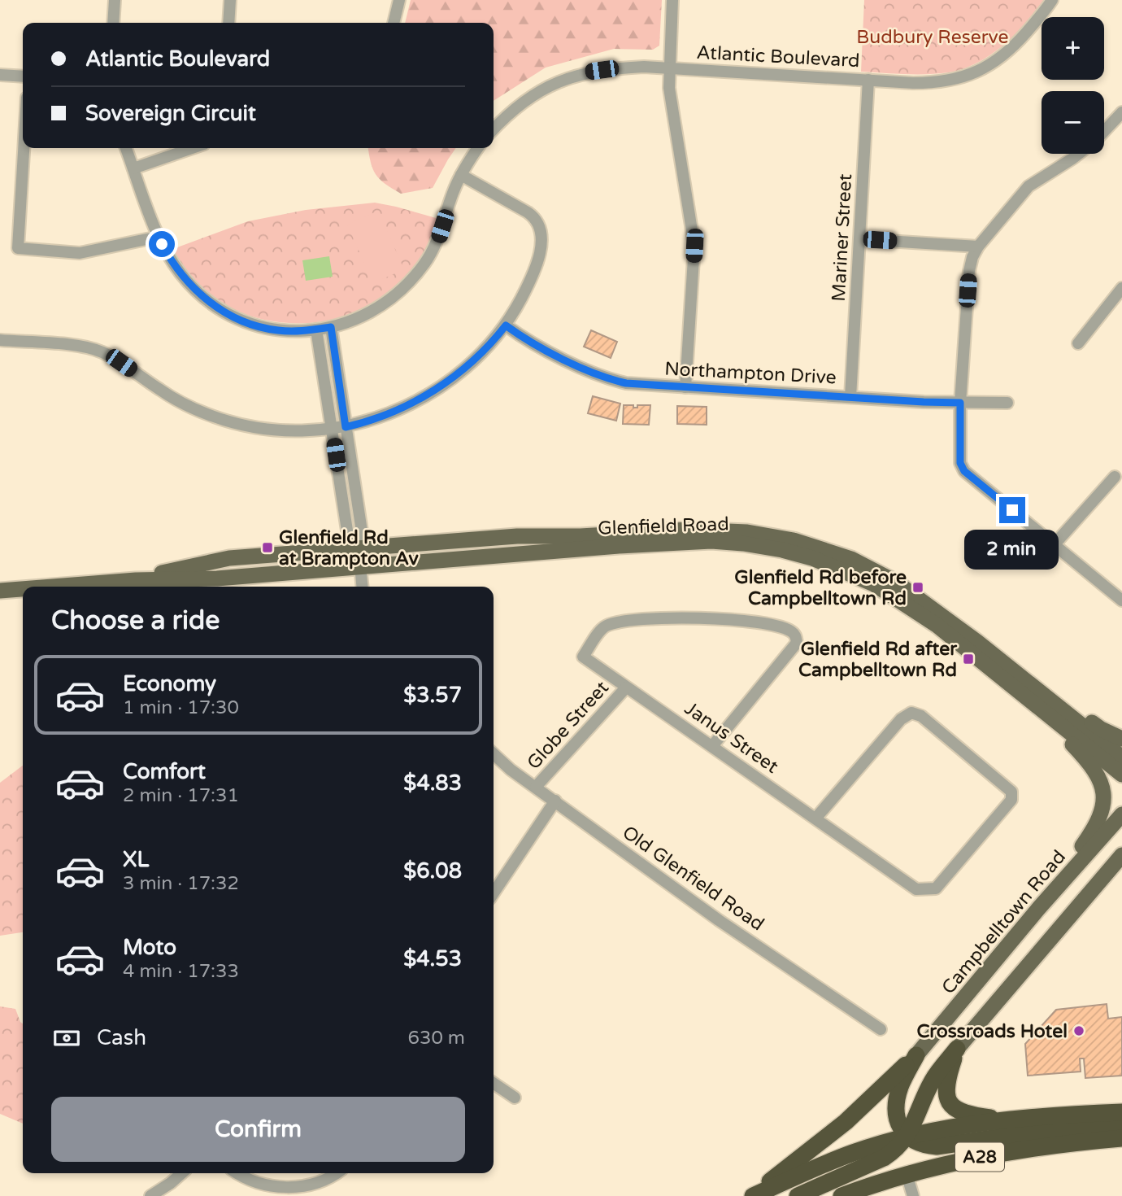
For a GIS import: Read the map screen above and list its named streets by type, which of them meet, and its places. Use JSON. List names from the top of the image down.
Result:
{
  "streets": {
    "highway": ["A28"],
    "main road": ["Glenfield Road", "Campbelltown Road"],
    "street": [
      "Atlantic Boulevard",
      "Mariner Street",
      "Northampton Drive",
      "Globe Street",
      "Janus Street",
      "Old Glenfield Road"
    ]
  },
  "crossings": [
    ["Atlantic Boulevard", "Mariner Street"],
    ["Mariner Street", "Northampton Drive"],
    ["Globe Street", "Janus Street"],
    ["Globe Street", "Old Glenfield Road"],
    ["Campbelltown Road", "A28"]
  ],
  "parks": ["Budbury Reserve"],
  "places": {
    "transit": ["Glenfield Rd at Brampton Av", "Glenfield Rd before Campbelltown Rd", "Glenfield Rd after Campbelltown Rd"],
    "other": ["Crossroads Hotel"]
  },
  "page": {
    "map_buttons": ["+", "−"],
    "banner": ["Atlantic Boulevard", "Sovereign Circuit"],
    "bubble": "2 min",
    "heading": "Choose a ride",
    "list": [
      {
        "name": "Economy",
        "note": "1 min · 17:30",
        "value": "$3.57"
      },
      {
        "name": "Comfort",
        "note": "2 min · 17:31",
        "value": "$4.83"
      },
      {
        "name": "XL",
        "note": "3 min · 17:32",
        "value": "$6.08"
      },
      {
        "name": "Moto",
        "note": "4 min · 17:33",
        "value": "$4.53"
      }
    ],
    "pay": ["Cash", "630 m"],
    "buttons": "Confirm"
  }
}
